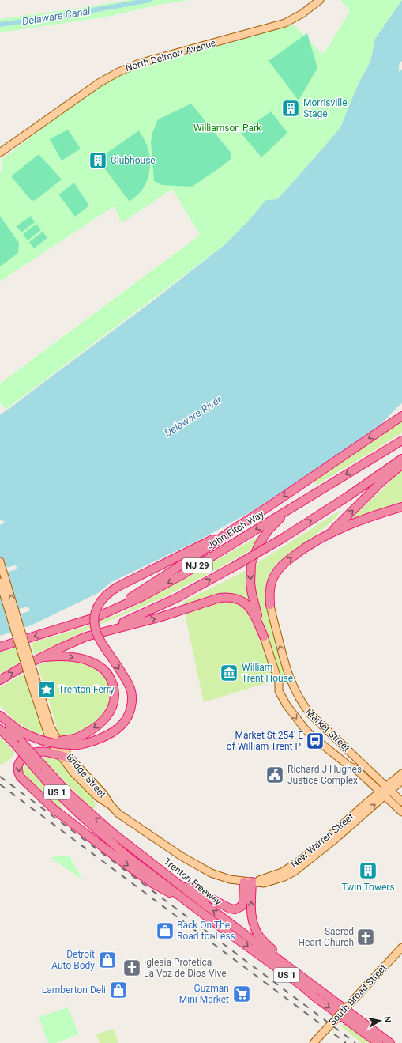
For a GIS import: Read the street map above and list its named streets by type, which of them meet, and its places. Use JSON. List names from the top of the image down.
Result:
{
  "streets": {
    "highway": [
      "John Fitch Way",
      "NJ 29",
      "US 1",
      "Trenton Freeway"
    ],
    "main road": [
      "North Delmorr Avenue",
      "Market Street",
      "Bridge Street",
      "New Warren Street",
      "South Broad Street"
    ]
  },
  "crossings": [
    ["Market Street", "New Warren Street"],
    ["Bridge Street", "New Warren Street"]
  ],
  "water": ["Delaware Canal", "Delaware River"],
  "parks": ["Williamson Park"],
  "places": {
    "building": ["Morrisville Stage", "Clubhouse", "Twin Towers"],
    "museum": ["William Trent House"],
    "place": ["Trenton Ferry"],
    "bus stop": ["Market St 254' E of William Trent Pl"],
    "public building": ["Richard J Hughes Justice Complex"],
    "shop": ["Back On The Road for Less", "Detroit Auto Body", "Lamberton Deli"],
    "church": ["Sacred Heart Church", "Iglesia Profetica La Voz de Dios Vive"],
    "supermarket": ["Guzman Mini Market"]
  },
  "north": "right"
}
